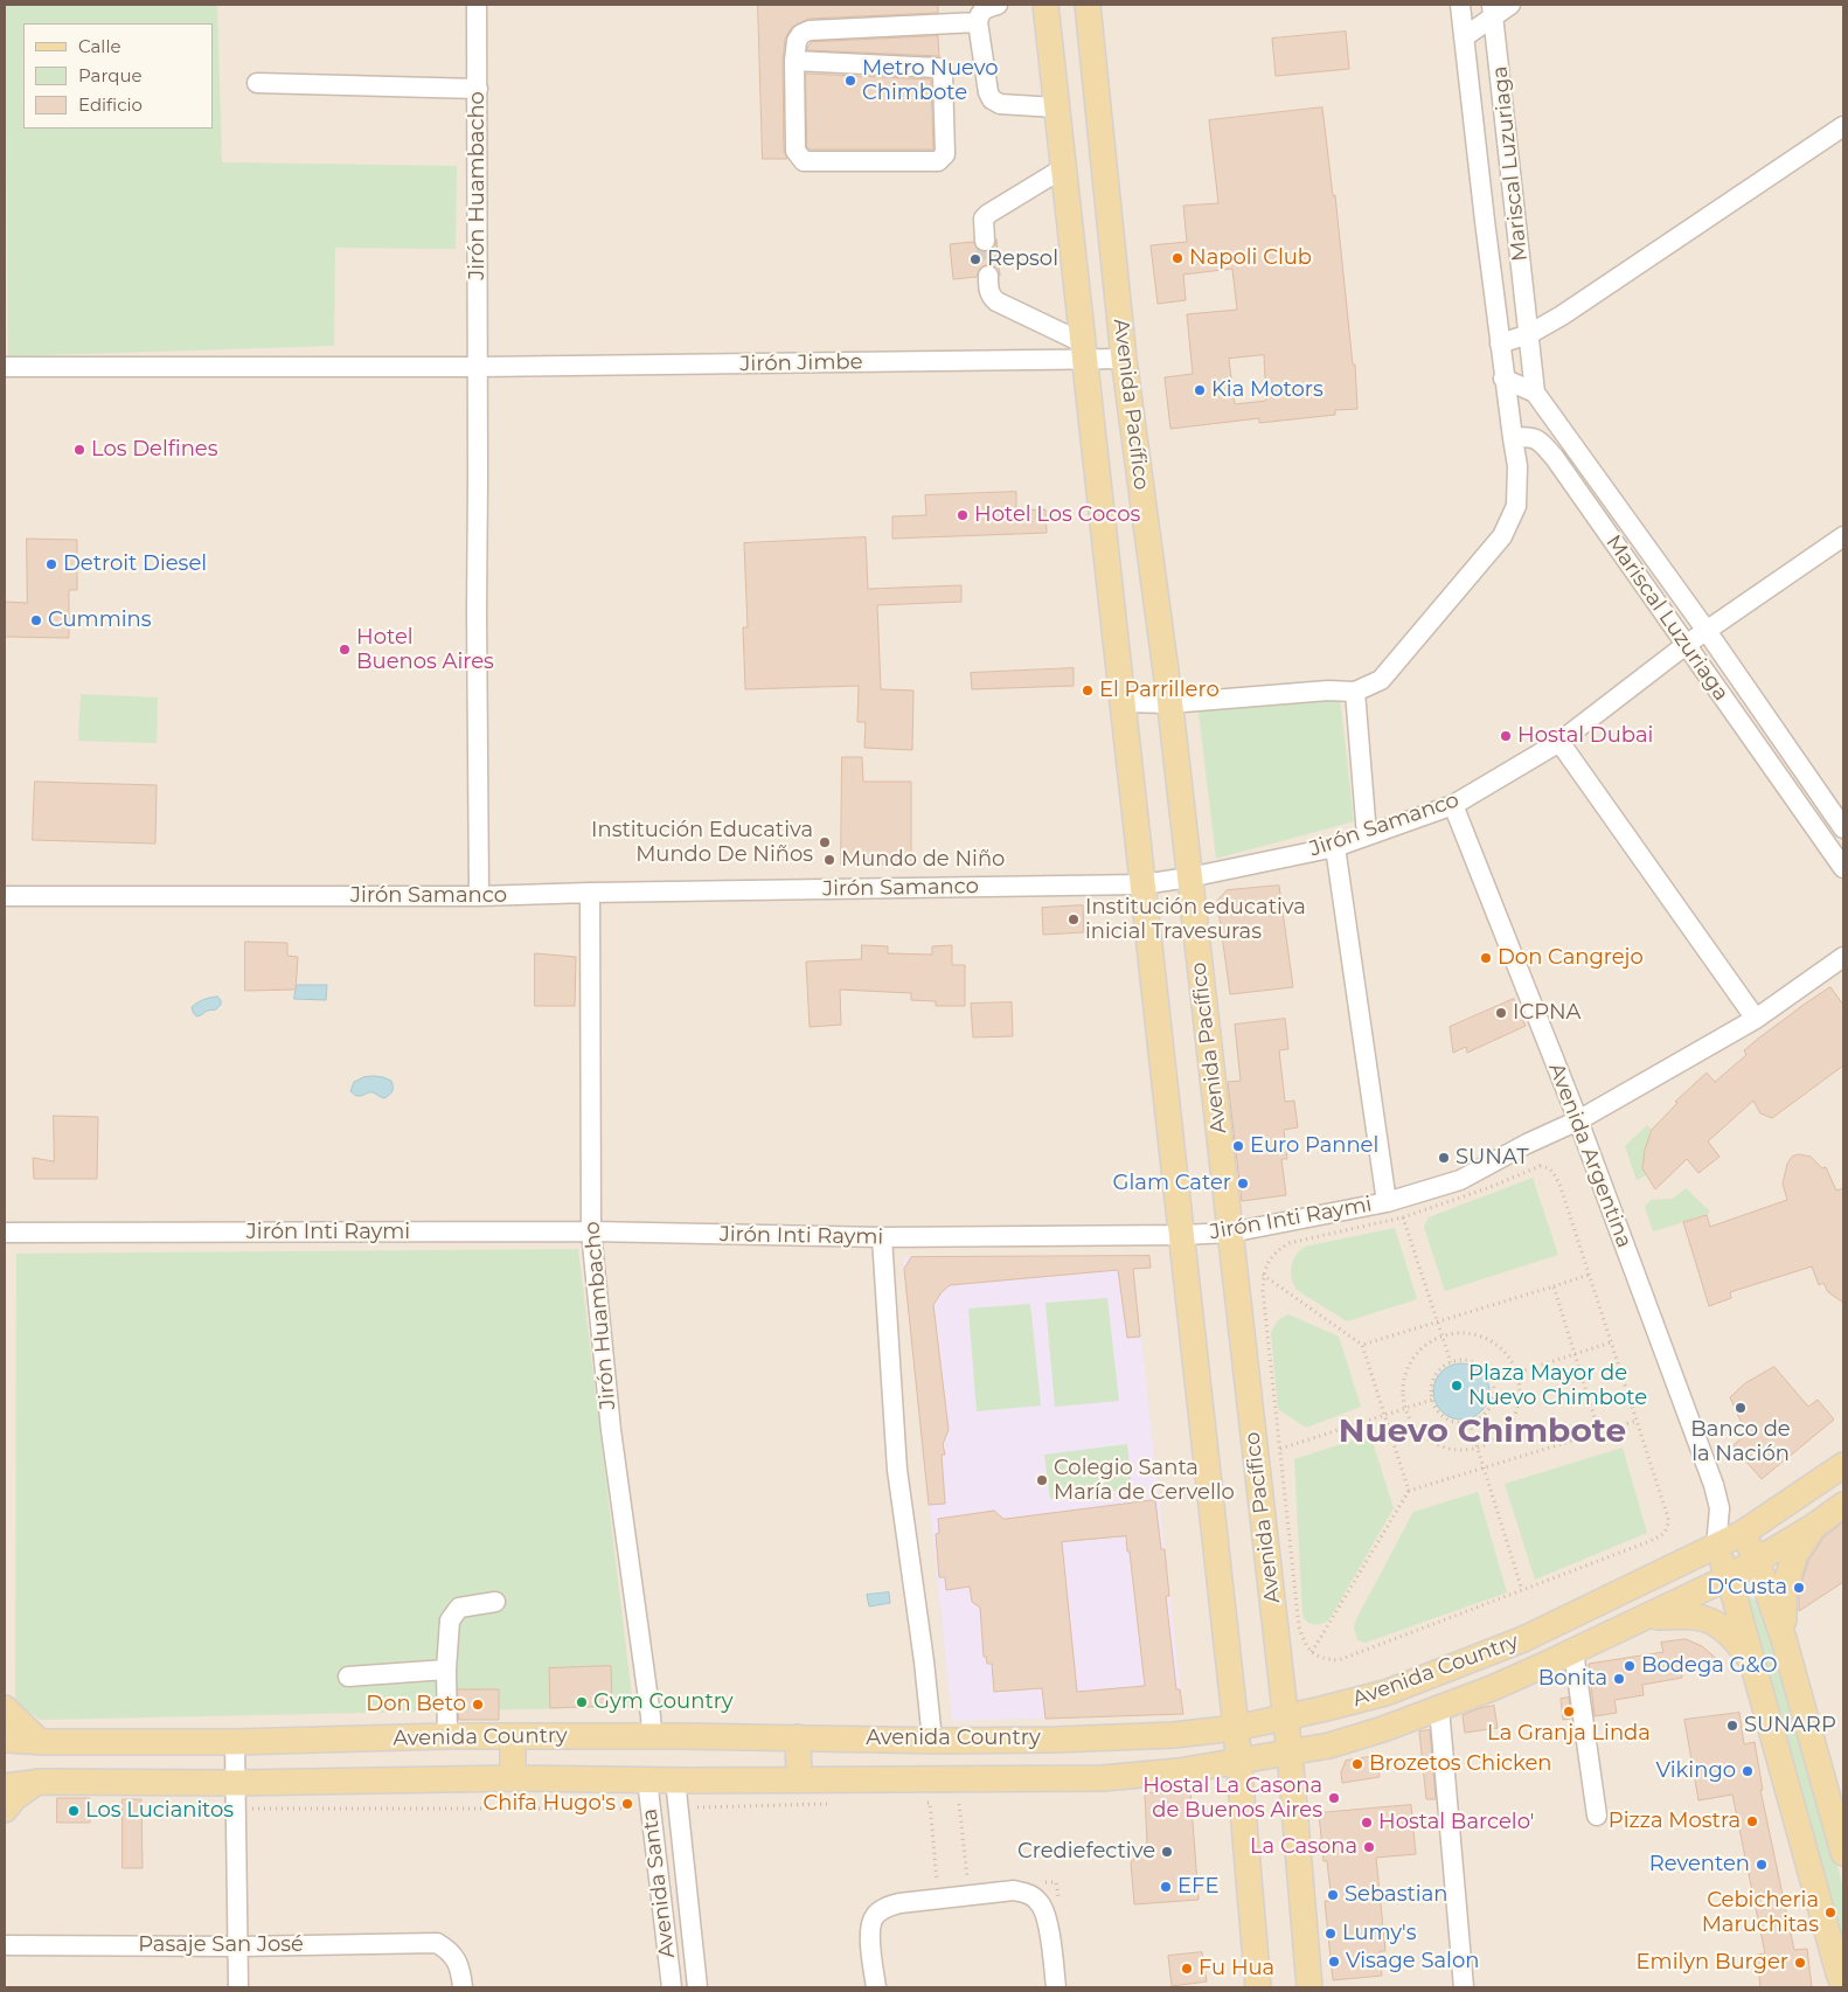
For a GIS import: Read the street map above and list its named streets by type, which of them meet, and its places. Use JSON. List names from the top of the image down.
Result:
{
  "streets": {
    "main road": ["Avenida Pacífico", "Avenida Argentina", "Avenida Country"],
    "street": [
      "Mariscal Luzuriaga",
      "Jirón Huambacho",
      "Jirón Jimbe",
      "Jirón Samanco",
      "Jirón Inti Raymi",
      "Avenida Santa",
      "Pasaje San José"
    ]
  },
  "crossings": [
    ["Mariscal Luzuriaga", "Jirón Samanco"],
    ["Jirón Huambacho", "Jirón Jimbe"],
    ["Jirón Huambacho", "Jirón Samanco"],
    ["Jirón Huambacho", "Jirón Inti Raymi"],
    ["Jirón Huambacho", "Avenida Country"],
    ["Jirón Jimbe", "Avenida Pacífico"],
    ["Avenida Pacífico", "Jirón Samanco"],
    ["Avenida Pacífico", "Jirón Inti Raymi"],
    ["Avenida Pacífico", "Avenida Country"],
    ["Jirón Samanco", "Avenida Argentina"],
    ["Avenida Argentina", "Jirón Inti Raymi"],
    ["Avenida Argentina", "Avenida Country"],
    ["Avenida Country", "Avenida Santa"]
  ],
  "districts": ["Nuevo Chimbote"],
  "places": [
    "Metro Nuevo Chimbote",
    "Napoli Club",
    "Repsol",
    "Kia Motors",
    "Los Delfines",
    "Hotel Los Cocos",
    "Detroit Diesel",
    "Cummins",
    "Hotel Buenos Aires",
    "El Parrillero",
    "Hostal Dubai",
    "Institución Educativa Mundo De Niños",
    "Mundo de Niño",
    "Institución educativa inicial Travesuras",
    "Don Cangrejo",
    "ICPNA",
    "Euro Pannel",
    "SUNAT",
    "Glam Cater",
    "Plaza Mayor de Nuevo Chimbote",
    "Banco de la Nación",
    "Colegio Santa María de Cervello",
    "D'Custa",
    "Bodega G&O",
    "Bonita",
    "Gym Country",
    "Don Beto",
    "La Granja Linda",
    "SUNARP",
    "Brozetos Chicken",
    "Vikingo",
    "Hostal La Casona de Buenos Aires",
    "Chifa Hugo's",
    "Los Lucianitos",
    "Pizza Mostra",
    "Hostal Barcelo'",
    "La Casona",
    "Crediefective",
    "Reventen",
    "EFE",
    "Sebastian",
    "Cebicheria Maruchitas",
    "Lumy's",
    "Visage Salon",
    "Emilyn Burger",
    "Fu Hua"
  ],
  "legend": ["Calle", "Parque", "Edificio"]
}
